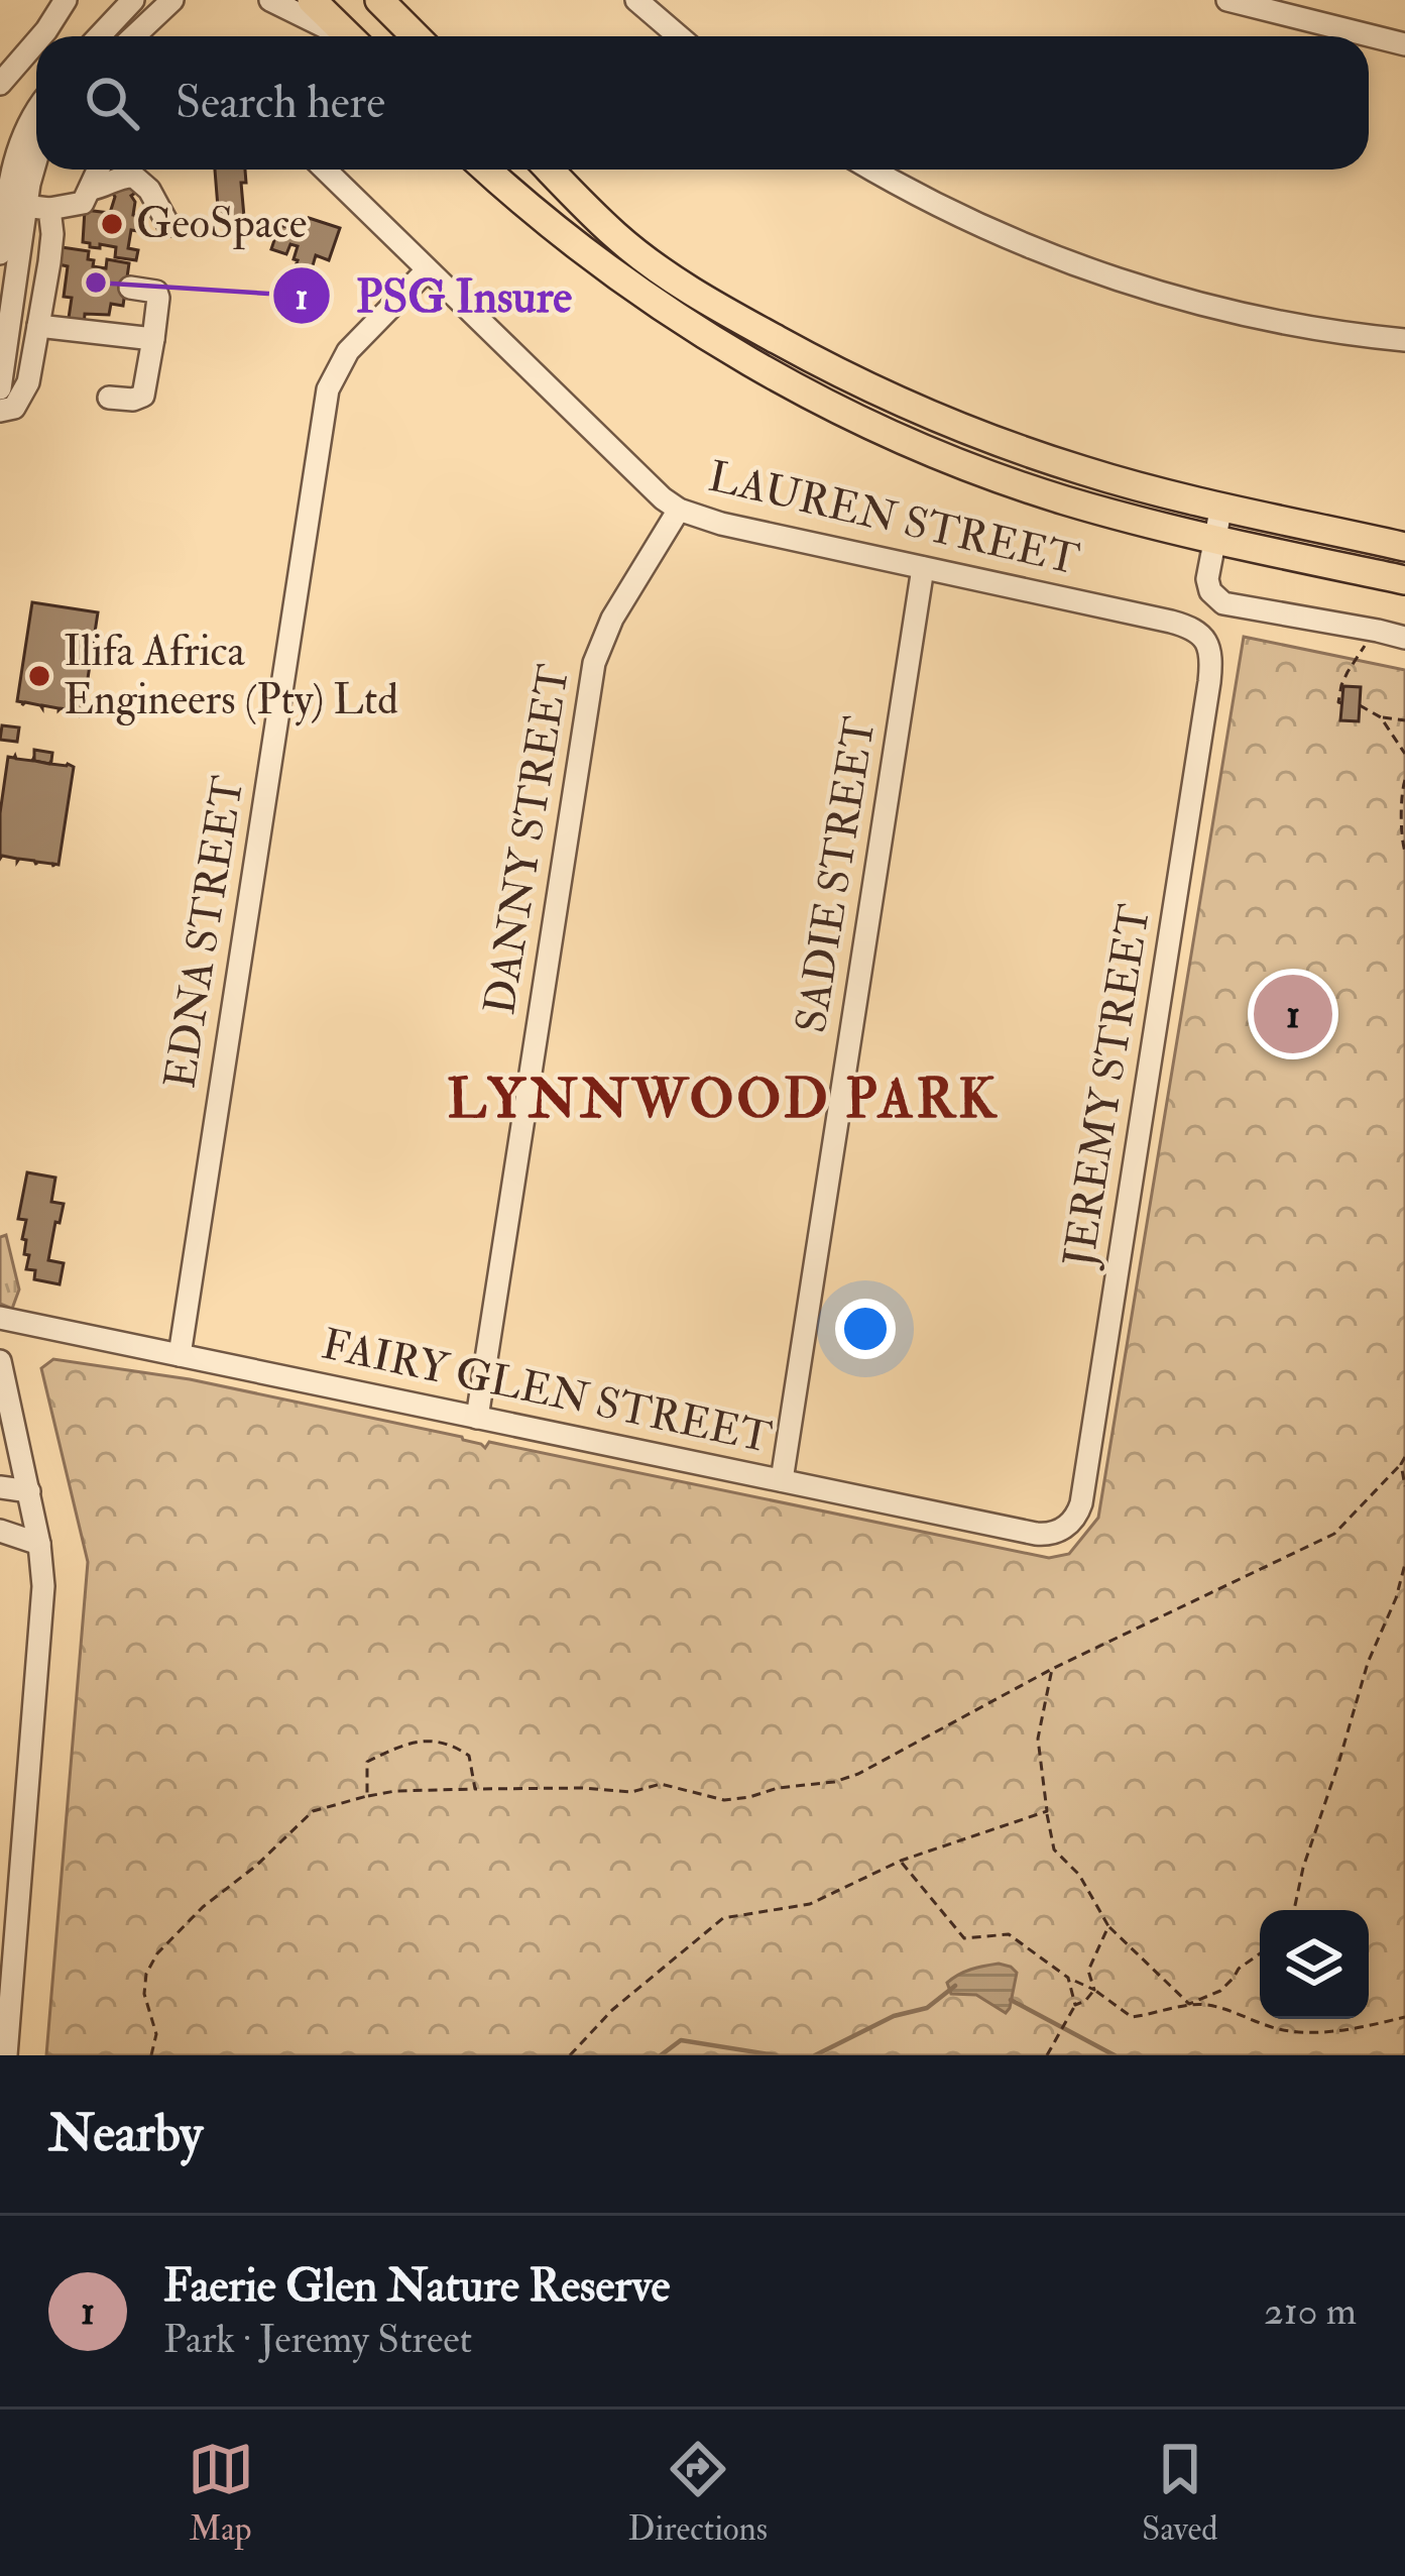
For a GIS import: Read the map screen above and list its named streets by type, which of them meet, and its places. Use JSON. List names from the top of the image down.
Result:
{
  "streets": {
    "street": [
      "LAUREN STREET",
      "DANNY STREET",
      "SADIE STREET",
      "EDNA STREET",
      "JEREMY STREET",
      "FAIRY GLEN STREET"
    ]
  },
  "crossings": [
    ["LAUREN STREET", "DANNY STREET"],
    ["LAUREN STREET", "SADIE STREET"],
    ["LAUREN STREET", "EDNA STREET"],
    ["LAUREN STREET", "JEREMY STREET"],
    ["DANNY STREET", "FAIRY GLEN STREET"],
    ["SADIE STREET", "FAIRY GLEN STREET"],
    ["EDNA STREET", "FAIRY GLEN STREET"],
    ["JEREMY STREET", "FAIRY GLEN STREET"]
  ],
  "districts": ["LYNNWOOD PARK"],
  "places": ["GeoSpace", "PSG Insure", "Ilifa Africa Engineers (Pty) Ltd"],
  "page": {
    "search": "Search here",
    "pins": "1",
    "heading": "Nearby",
    "list": [
      {
        "mark": "1",
        "name": "Faerie Glen Nature Reserve",
        "note": "Park · Jeremy Street",
        "value": "210 m"
      }
    ],
    "nav": ["Map", "Directions", "Saved"]
  }
}
